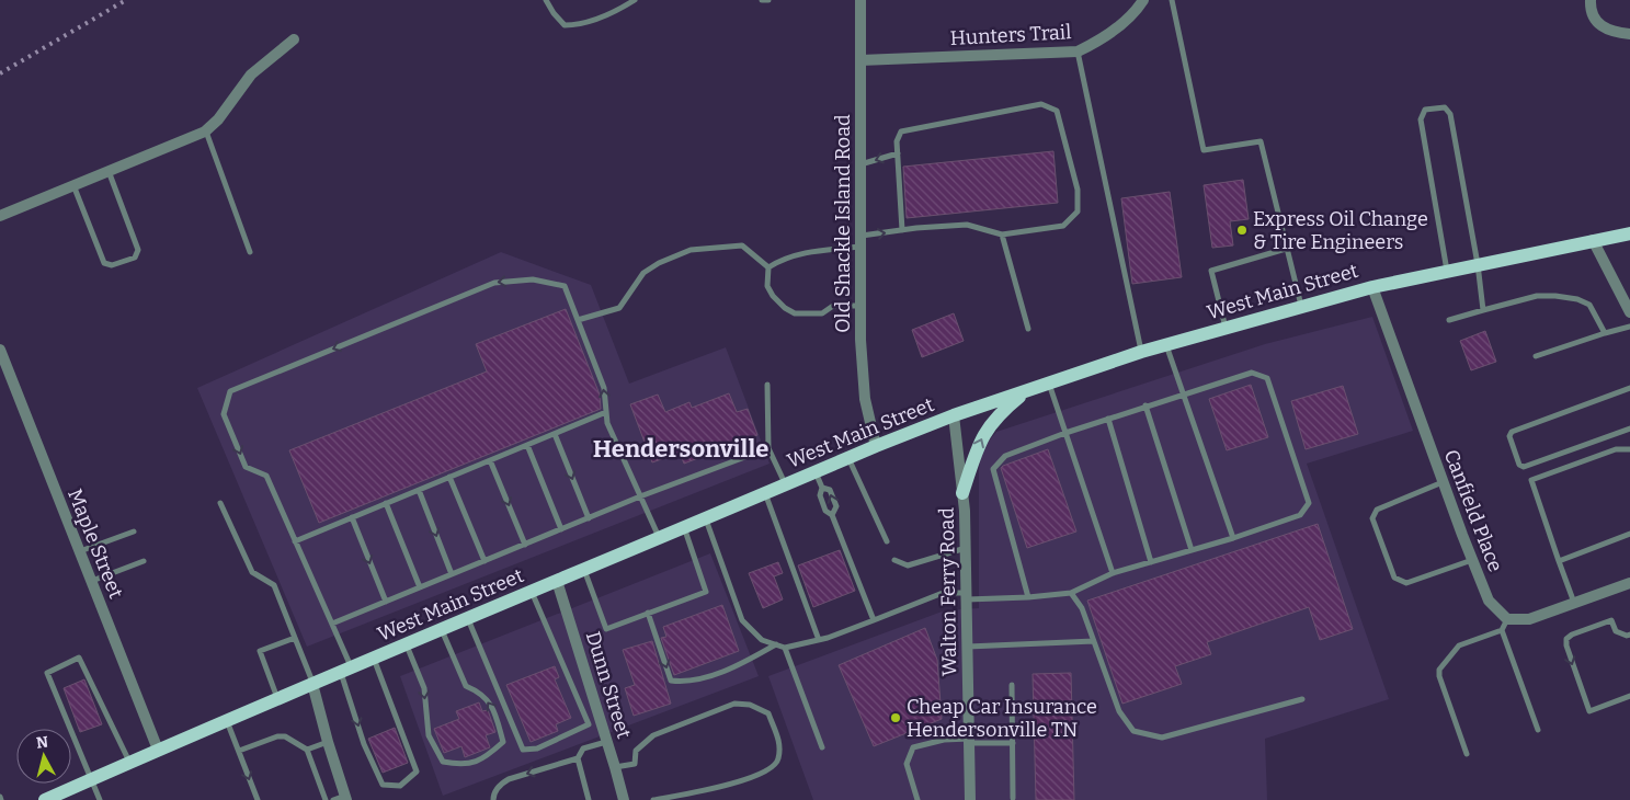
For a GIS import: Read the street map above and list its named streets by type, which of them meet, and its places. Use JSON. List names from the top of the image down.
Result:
{
  "streets": {
    "main road": ["West Main Street"],
    "street": [
      "Hunters Trail",
      "Old Shackle Island Road",
      "Canfield Place",
      "Maple Street",
      "Walton Ferry Road",
      "Dunn Street"
    ]
  },
  "crossings": [
    ["Hunters Trail", "Old Shackle Island Road"],
    ["Old Shackle Island Road", "West Main Street"],
    ["West Main Street", "Canfield Place"],
    ["West Main Street", "Maple Street"],
    ["West Main Street", "Walton Ferry Road"],
    ["West Main Street", "Dunn Street"]
  ],
  "districts": ["Hendersonville"],
  "places": ["Express Oil Change & Tire Engineers", "Cheap Car Insurance Hendersonville TN"],
  "north": "top"
}
